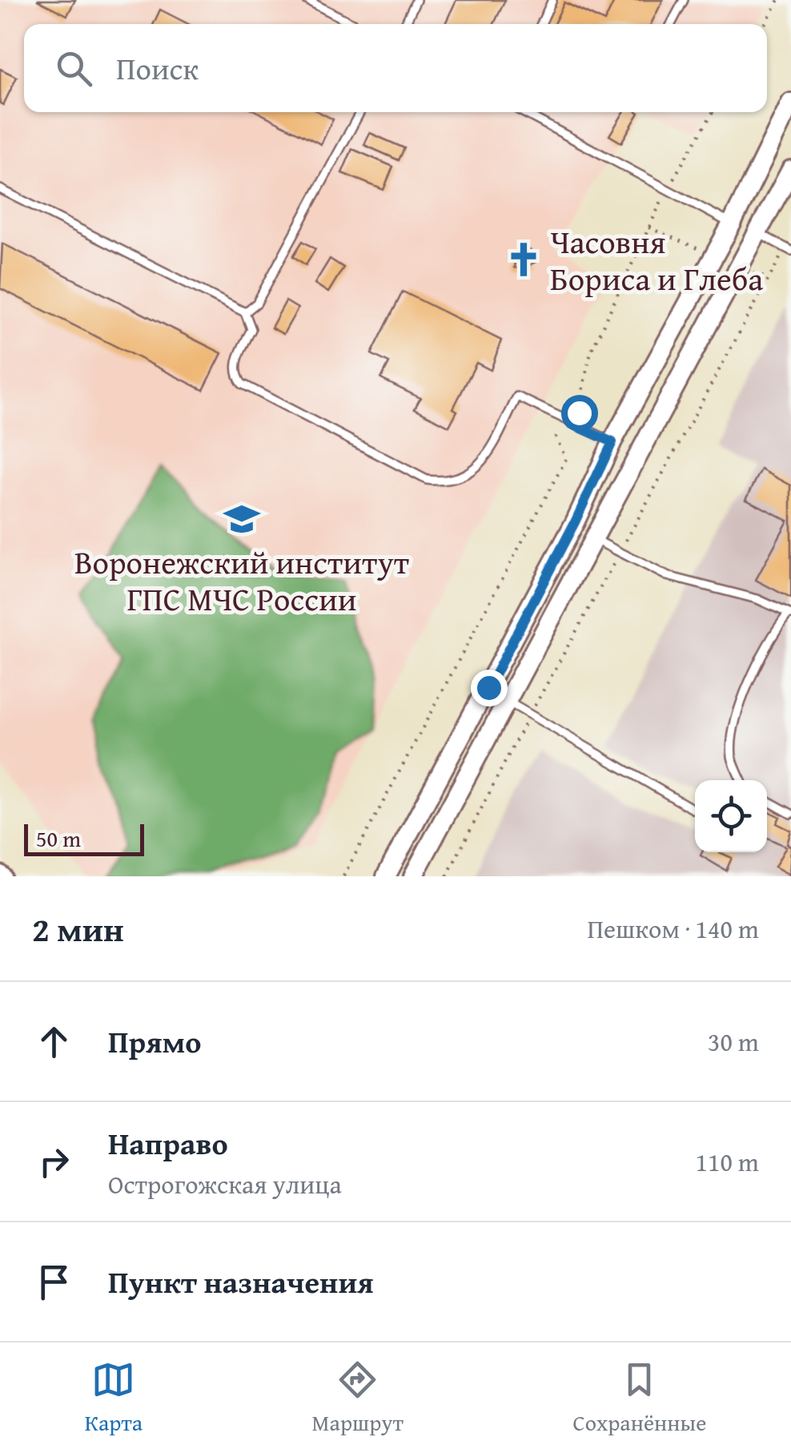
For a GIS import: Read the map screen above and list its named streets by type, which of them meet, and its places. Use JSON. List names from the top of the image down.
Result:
{
  "places": {
    "church": ["Часовня Бориса и Глеба"],
    "school or university": ["Воронежский институт ГПС МЧС России"]
  },
  "scale_bar": "50 m",
  "page": {
    "search": "Поиск",
    "scale": "50 m",
    "heading": ["2 мин", "Пешком · 140 m"],
    "list": [
      ["Прямо", "30 m"],
      ["Направо", "Острогожская улица", "110 m"],
      "Пункт назначения"
    ],
    "nav": ["Карта", "Маршрут", "Сохранённые"]
  }
}
